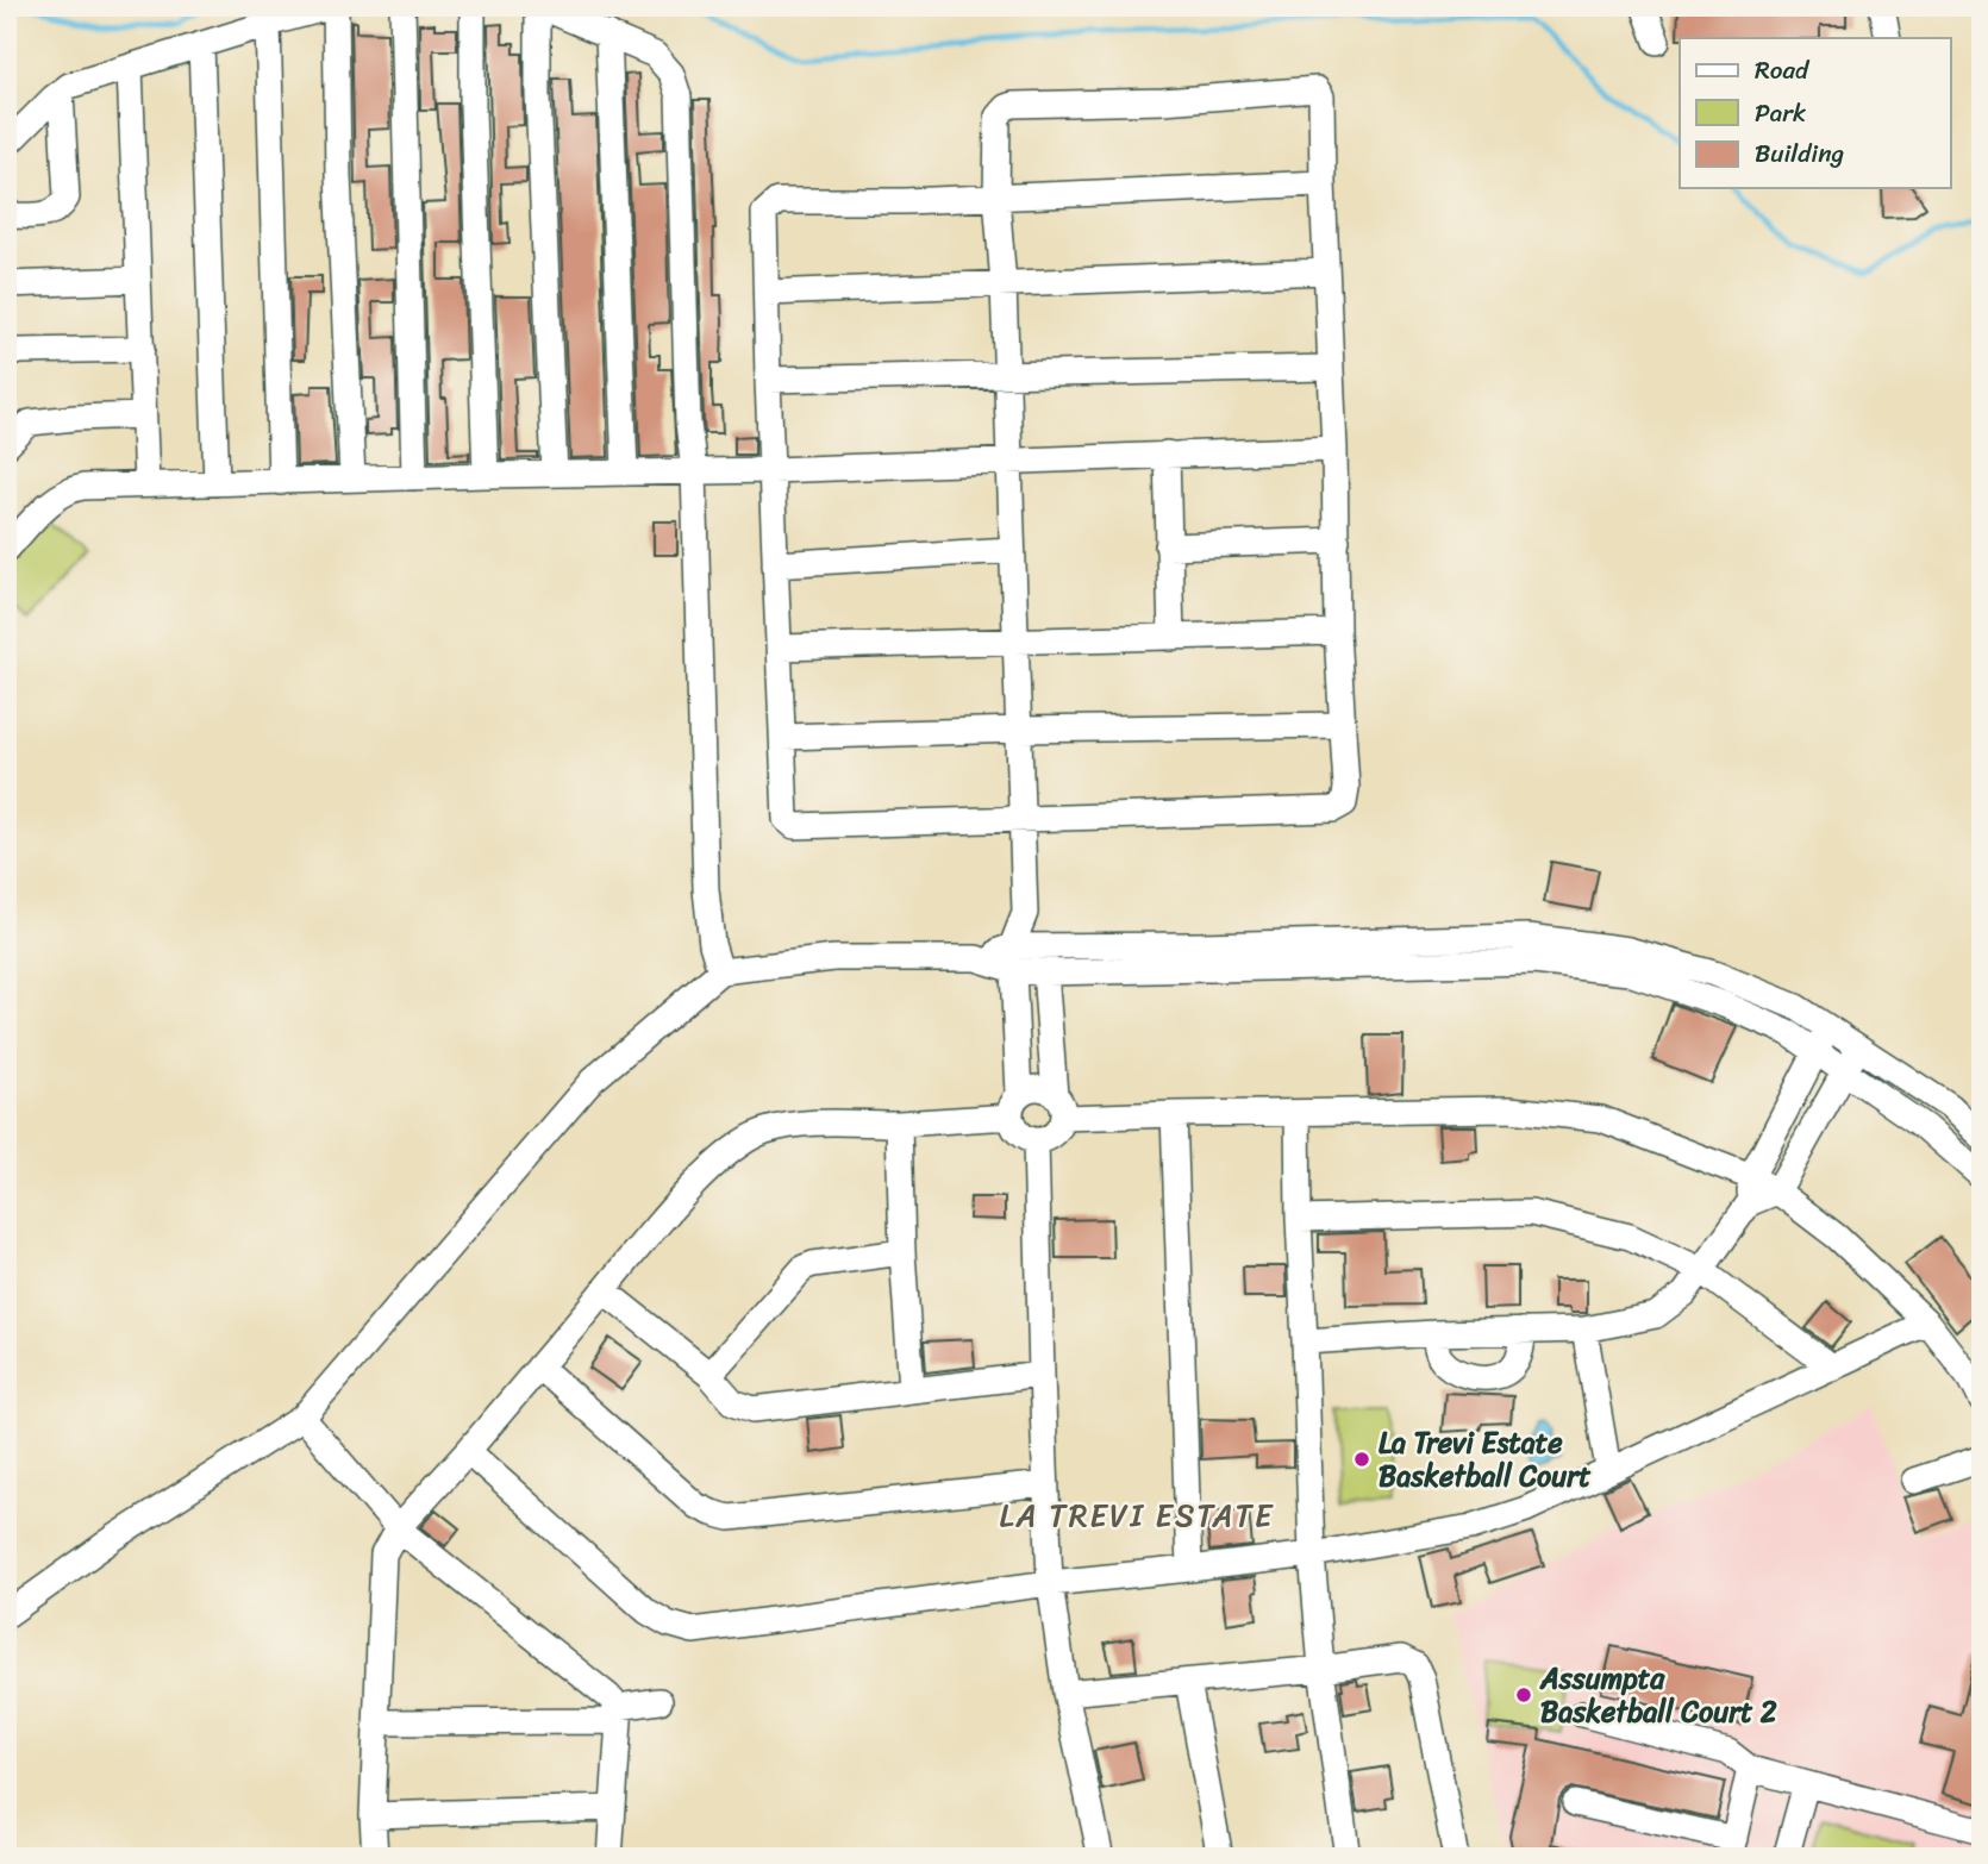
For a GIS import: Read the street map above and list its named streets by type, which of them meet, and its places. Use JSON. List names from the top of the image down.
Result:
{
  "districts": ["LA TREVI ESTATE"],
  "places": ["La Trevi Estate Basketball Court", "Assumpta Basketball Court 2"],
  "legend": ["Road", "Park", "Building"]
}
